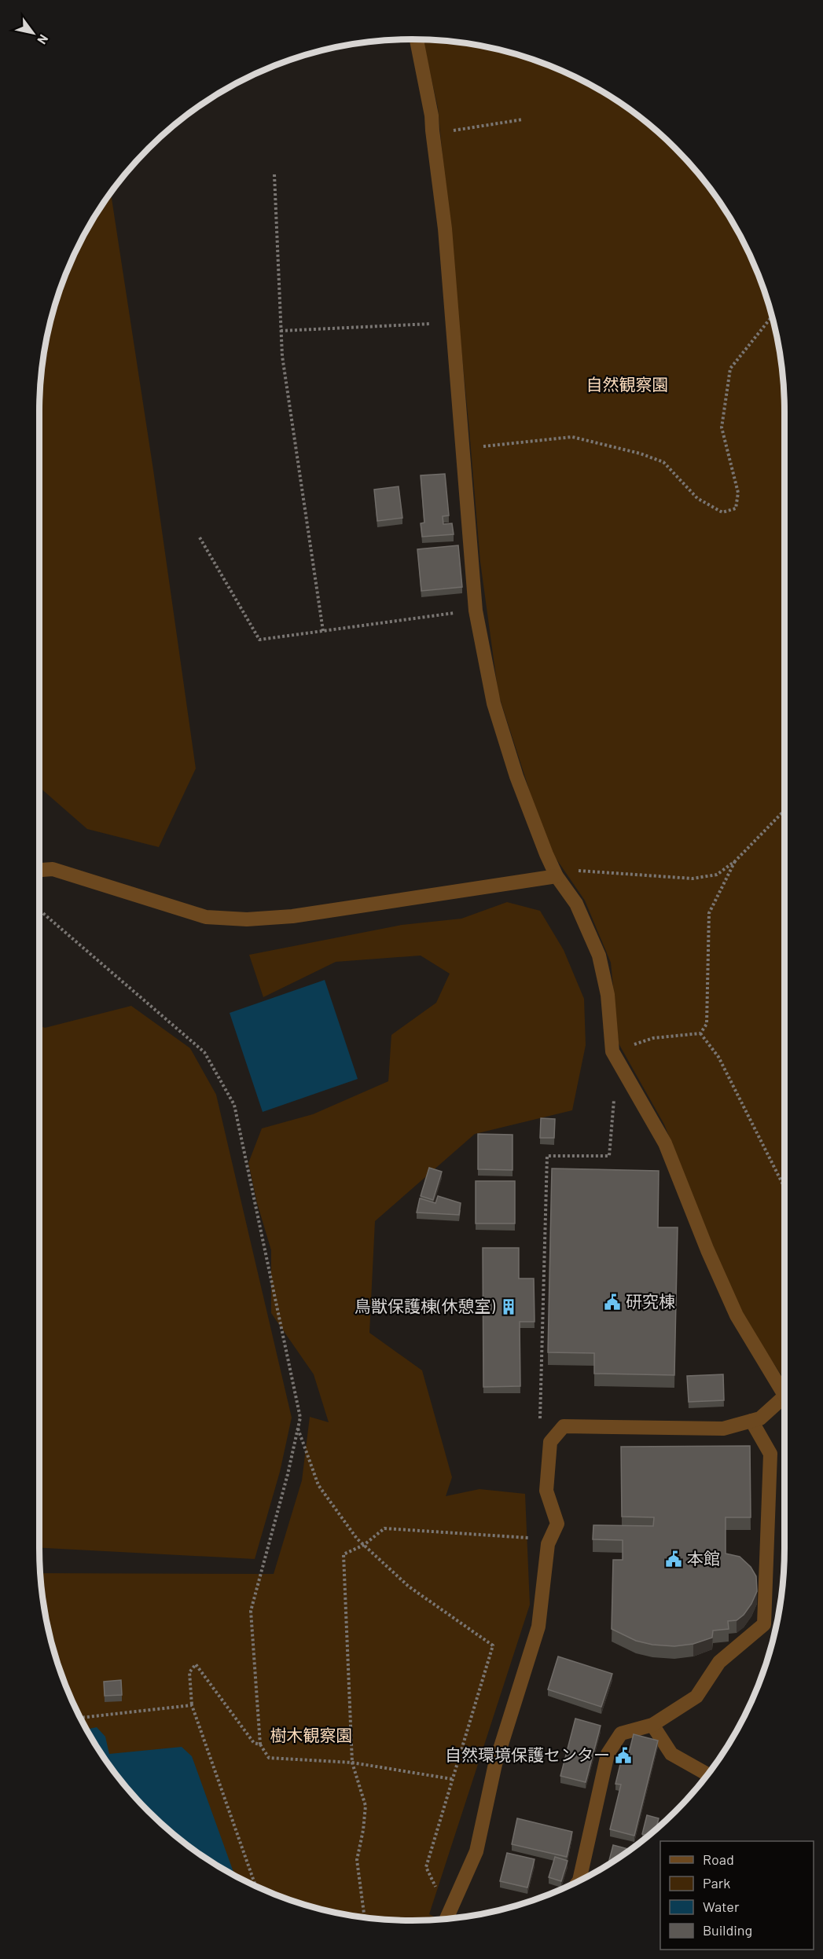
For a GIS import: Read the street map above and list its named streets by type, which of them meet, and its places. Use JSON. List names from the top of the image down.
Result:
{
  "parks": ["自然観察園", "樹木観察園"],
  "places": {
    "public building": ["研究棟", "本館", "自然環境保護センター"],
    "building": ["鳥獣保護棟(休憩室)"]
  },
  "legend": [
    "Road",
    "Park",
    "Water",
    "Building"
  ],
  "north": "bottom right"
}
